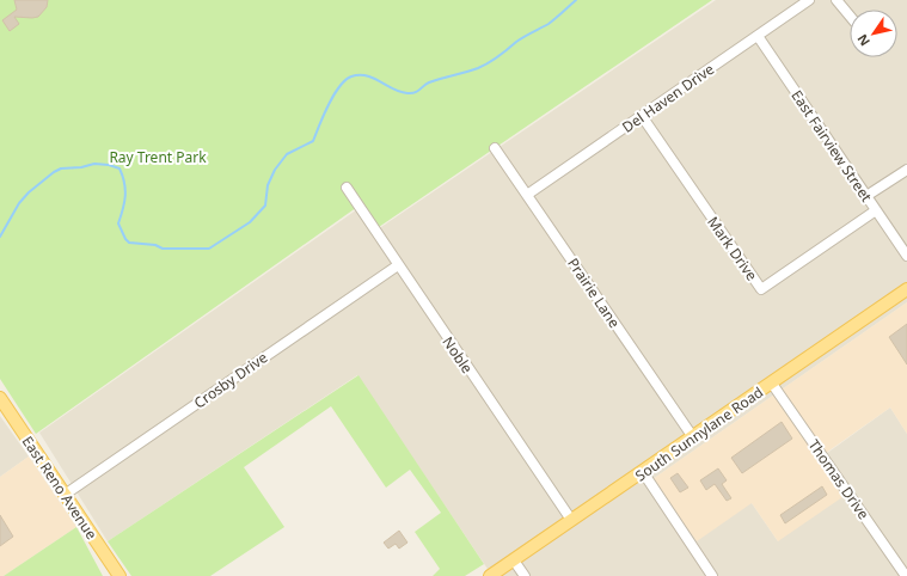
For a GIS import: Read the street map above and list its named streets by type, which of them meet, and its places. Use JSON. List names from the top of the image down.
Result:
{
  "streets": {
    "main road": ["South Sunnylane Road", "East Reno Avenue"],
    "street": [
      "Del Haven Drive",
      "East Fairview Street",
      "Mark Drive",
      "Prairie Lane",
      "Noble",
      "Crosby Drive",
      "Thomas Drive"
    ]
  },
  "crossings": [
    ["Del Haven Drive", "East Fairview Street"],
    ["Del Haven Drive", "Mark Drive"],
    ["Del Haven Drive", "Prairie Lane"],
    ["East Fairview Street", "Mark Drive"],
    ["Prairie Lane", "South Sunnylane Road"],
    ["Noble", "Crosby Drive"],
    ["Noble", "South Sunnylane Road"],
    ["Crosby Drive", "East Reno Avenue"],
    ["South Sunnylane Road", "Thomas Drive"]
  ],
  "parks": ["Ray Trent Park"],
  "north": "bottom left"
}
